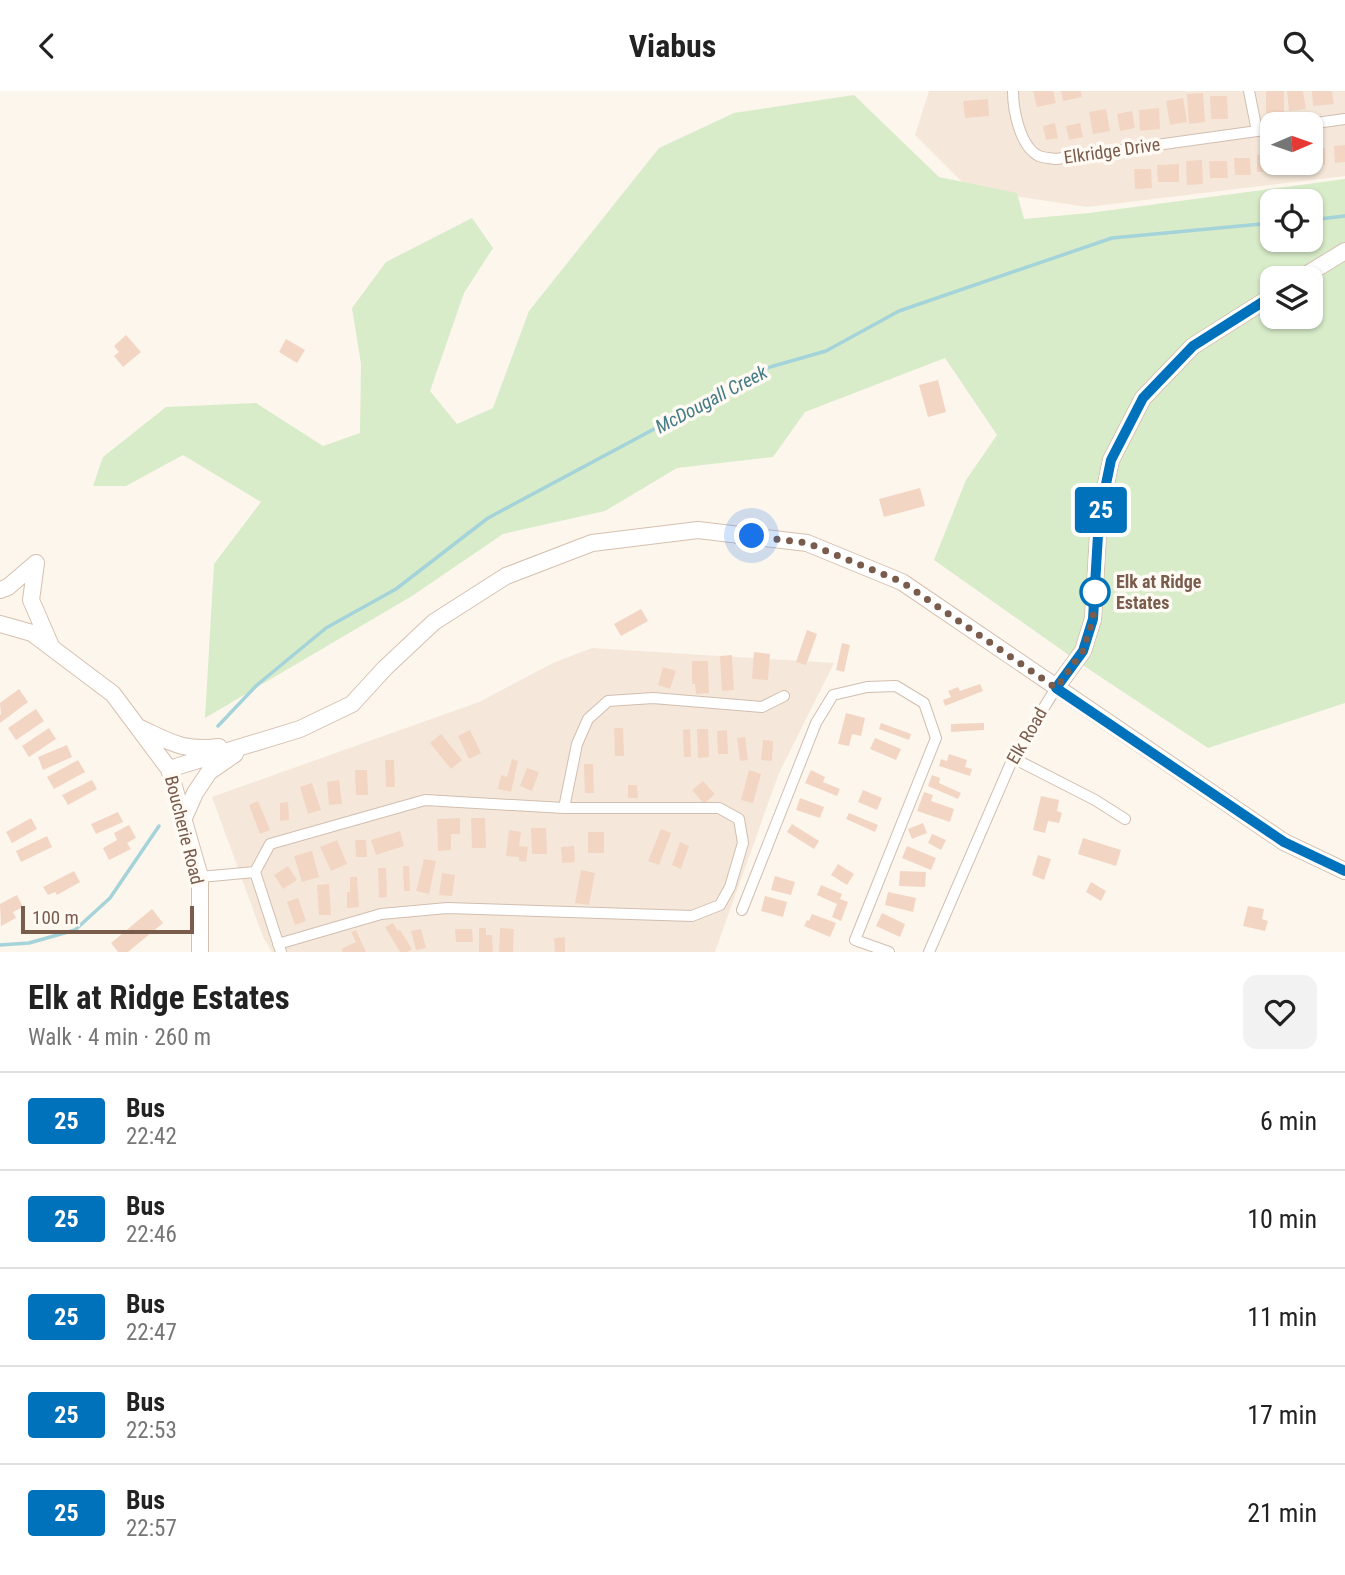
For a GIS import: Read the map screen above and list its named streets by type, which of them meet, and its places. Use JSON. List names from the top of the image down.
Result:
{
  "streets": {
    "street": ["Elkridge Drive", "Elk Road", "Boucherie Road"]
  },
  "water": ["McDougall Creek"],
  "places": ["Elk at Ridge Estates"],
  "lines": ["bus line 25"],
  "scale_bar": "100 m",
  "north": "right",
  "page": {
    "header": "Viabus",
    "on_map": "25",
    "scale": "100 m",
    "heading": ["Elk at Ridge Estates", "Walk · 4 min · 260 m"],
    "list": [
      {
        "mark": "25",
        "name": "Bus",
        "note": "22:42",
        "value": "6 min"
      },
      {
        "mark": "25",
        "name": "Bus",
        "note": "22:46",
        "value": "10 min"
      },
      {
        "mark": "25",
        "name": "Bus",
        "note": "22:47",
        "value": "11 min"
      },
      {
        "mark": "25",
        "name": "Bus",
        "note": "22:53",
        "value": "17 min"
      },
      {
        "mark": "25",
        "name": "Bus",
        "note": "22:57",
        "value": "21 min"
      }
    ]
  }
}
